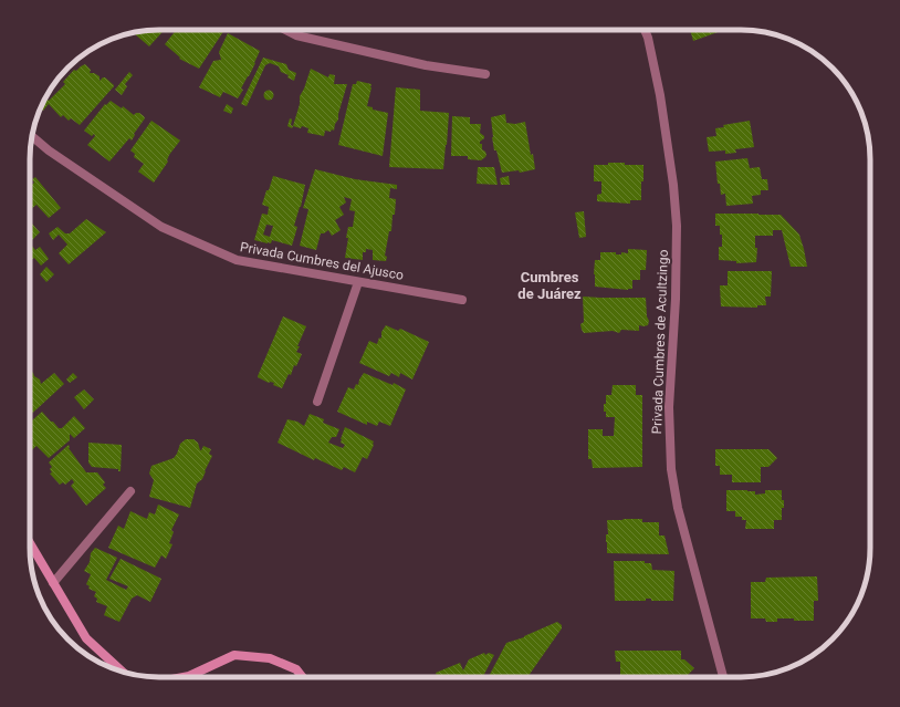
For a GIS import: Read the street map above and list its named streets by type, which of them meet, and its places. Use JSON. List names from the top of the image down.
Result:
{
  "streets": {
    "street": ["Privada Cumbres del Ajusco", "Privada Cumbres de Acultzingo"]
  },
  "districts": ["Cumbres de Juárez"]
}
